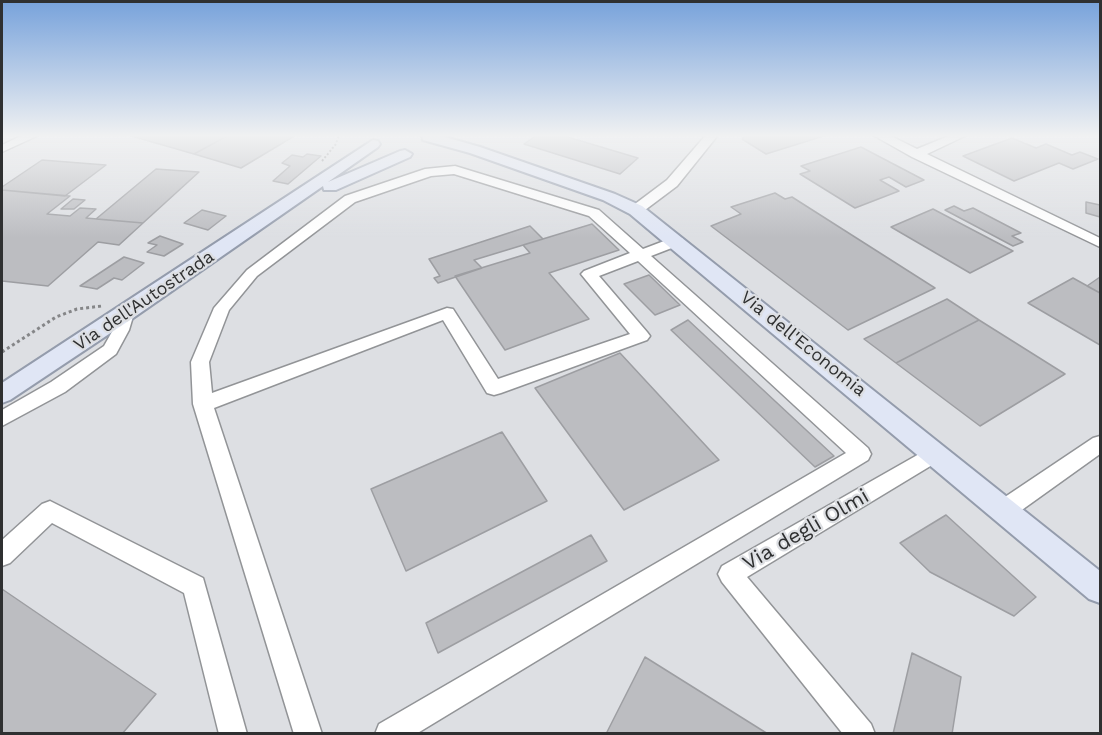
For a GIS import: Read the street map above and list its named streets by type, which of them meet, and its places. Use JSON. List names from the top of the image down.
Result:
{
  "streets": {
    "main road": ["Via dell'Autostrada", "Via dell'Economia"],
    "street": ["Via degli Olmi"]
  },
  "crossings": [
    ["Via dell'Economia", "Via degli Olmi"]
  ]
}
